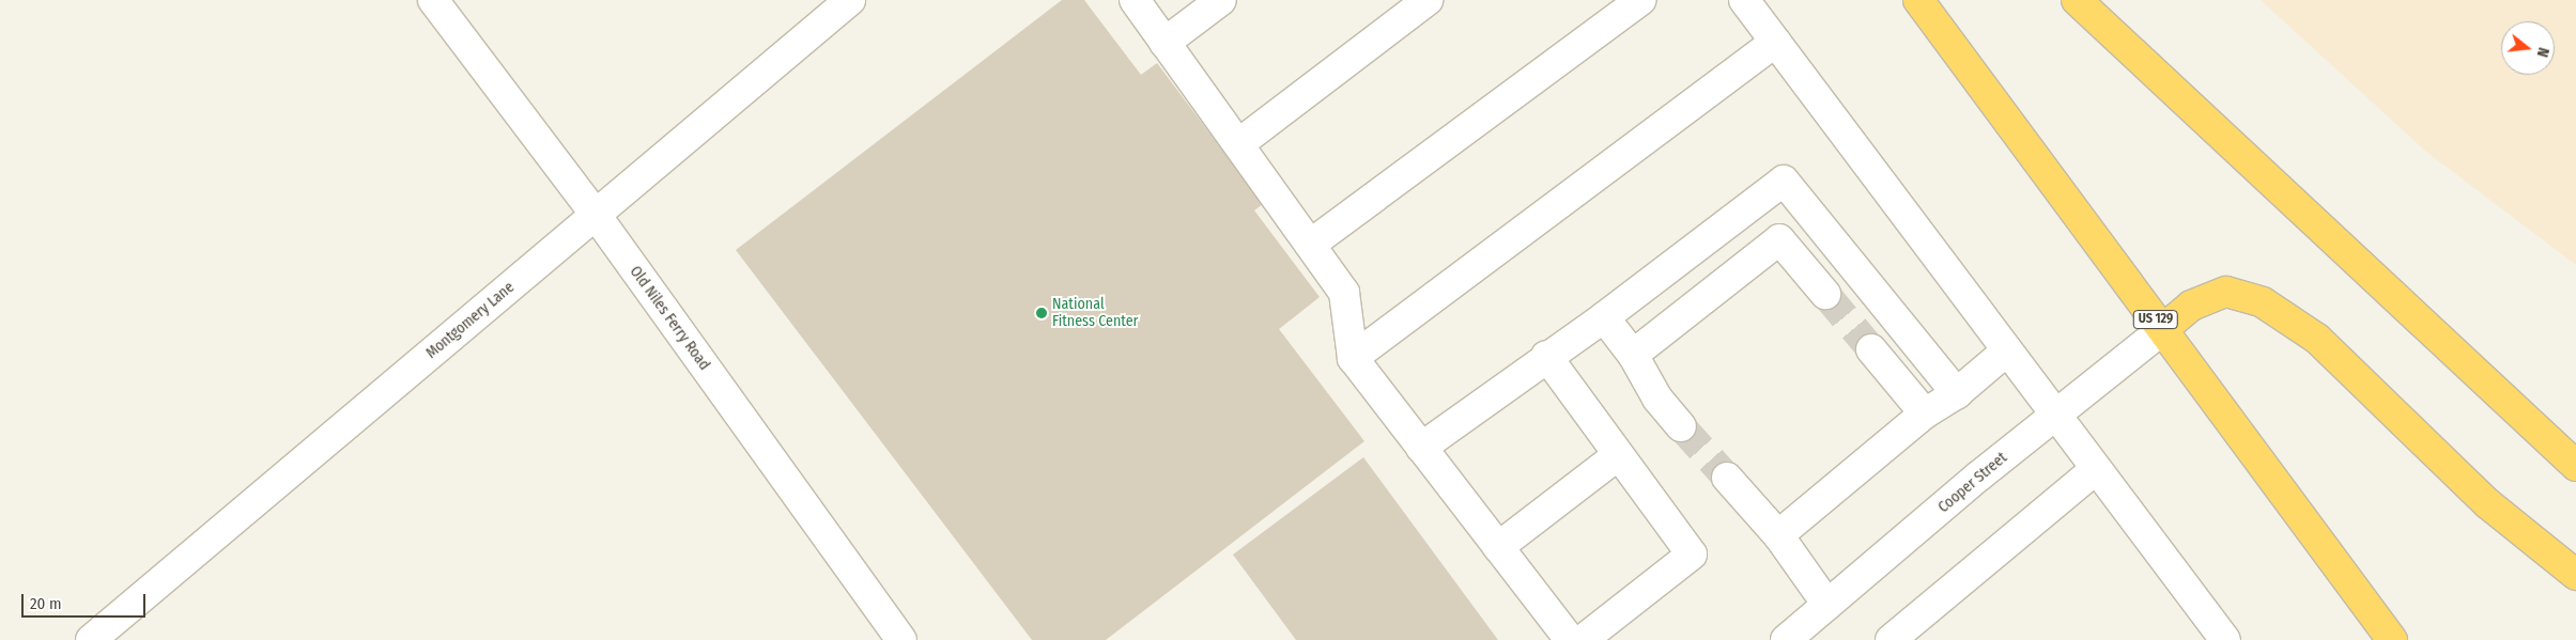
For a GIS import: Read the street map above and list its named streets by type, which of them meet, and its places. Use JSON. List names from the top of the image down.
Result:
{
  "streets": {
    "highway": ["US 129"],
    "street": ["Old Niles Ferry Road", "Montgomery Lane", "Cooper Street"]
  },
  "crossings": [
    ["Old Niles Ferry Road", "Montgomery Lane"],
    ["US 129", "Cooper Street"]
  ],
  "places": ["National Fitness Center"],
  "scale_bar": "20 m",
  "north": "right"
}
